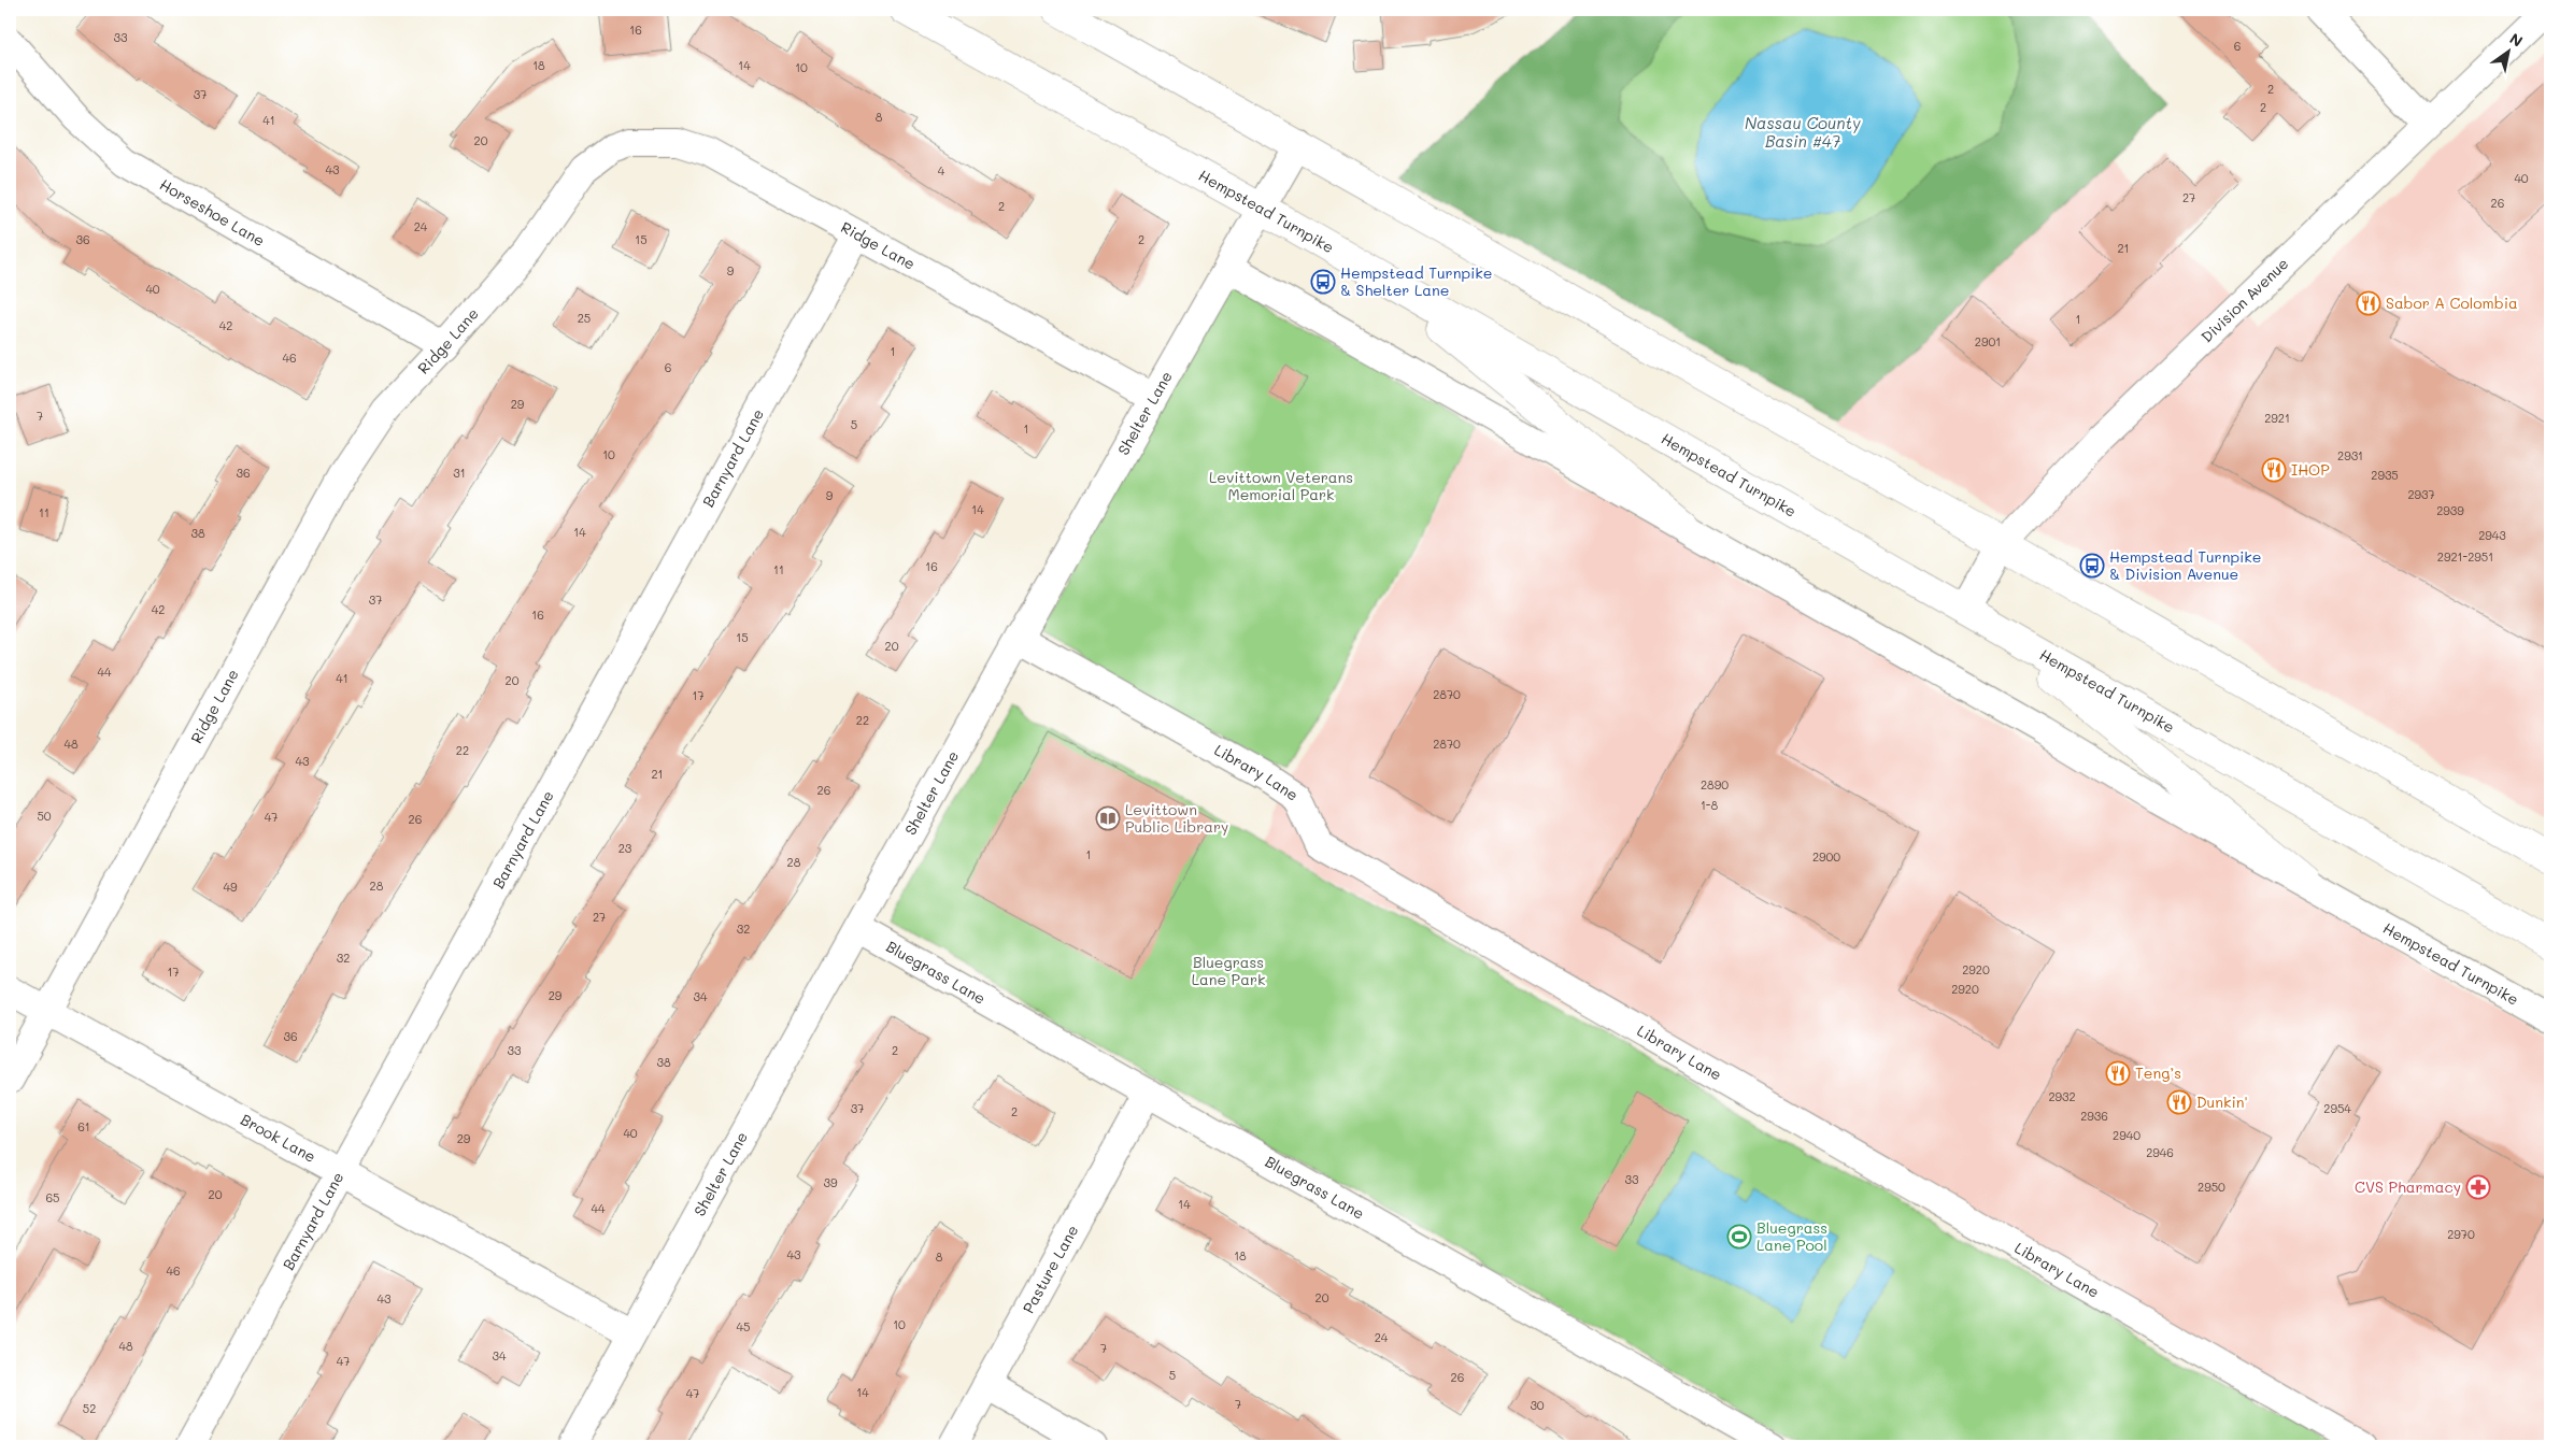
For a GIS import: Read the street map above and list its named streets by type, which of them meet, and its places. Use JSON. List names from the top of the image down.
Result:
{
  "streets": {
    "main road": ["Hempstead Turnpike"],
    "street": [
      "Horseshoe Lane",
      "Ridge Lane",
      "Division Avenue",
      "Shelter Lane",
      "Barnyard Lane",
      "Library Lane",
      "Bluegrass Lane",
      "Brook Lane",
      "Pasture Lane"
    ]
  },
  "crossings": [
    ["Horseshoe Lane", "Ridge Lane"],
    ["Hempstead Turnpike", "Division Avenue"],
    ["Hempstead Turnpike", "Shelter Lane"],
    ["Ridge Lane", "Shelter Lane"],
    ["Ridge Lane", "Barnyard Lane"],
    ["Ridge Lane", "Brook Lane"],
    ["Shelter Lane", "Library Lane"],
    ["Shelter Lane", "Bluegrass Lane"],
    ["Shelter Lane", "Brook Lane"],
    ["Barnyard Lane", "Brook Lane"],
    ["Bluegrass Lane", "Pasture Lane"]
  ],
  "water": ["Nassau County Basin #47"],
  "parks": ["Levittown Veterans Memorial Park", "Bluegrass Lane Park"],
  "places": {
    "bus stop": ["Hempstead Turnpike & Shelter Lane", "Hempstead Turnpike & Division Avenue"],
    "restaurant": [
      "Sabor A Colombia",
      "IHOP",
      "Teng’s",
      "Dunkin'"
    ],
    "library": ["Levittown Public Library"],
    "pharmacy": ["CVS Pharmacy"],
    "sports": ["Bluegrass Lane Pool"]
  },
  "house_numbers": [
    "16",
    "33",
    "6",
    "18",
    "14",
    "10",
    "2",
    "37",
    "2",
    "8",
    "41",
    "20",
    "43",
    "4",
    "40",
    "27",
    "26",
    "2",
    "24",
    "36",
    "15",
    "2",
    "21",
    "9",
    "40",
    "25",
    "1",
    "42",
    "2901",
    "1",
    "46",
    "6",
    "29",
    "7",
    "2921",
    "5",
    "1",
    "10",
    "2931",
    "36",
    "31",
    "2935",
    "2937",
    "9",
    "14",
    "2939",
    "11",
    "14",
    "38",
    "2943",
    "2921-2951",
    "16",
    "11",
    "37",
    "42",
    "16",
    "15",
    "20",
    "44",
    "41",
    "20",
    "2870",
    "17",
    "22",
    "48",
    "2870",
    "22",
    "43",
    "21",
    "2890",
    "26",
    "1-8",
    "50",
    "47",
    "26",
    "23",
    "1",
    "2900",
    "28",
    "28",
    "49",
    "27",
    "32",
    "32",
    "2920",
    "17",
    "2920",
    "29",
    "34",
    "36",
    "33",
    "2",
    "38",
    "2932",
    "37",
    "2954",
    "2",
    "2936",
    "61",
    "40",
    "2940",
    "29",
    "2946",
    "33",
    "39",
    "2950",
    "20",
    "65",
    "14",
    "44",
    "2970",
    "43",
    "18",
    "8",
    "46",
    "20",
    "43",
    "10",
    "45",
    "24",
    "48",
    "7",
    "34",
    "47",
    "5",
    "26",
    "14",
    "47",
    "7",
    "30",
    "52"
  ],
  "north": "top right"
}
